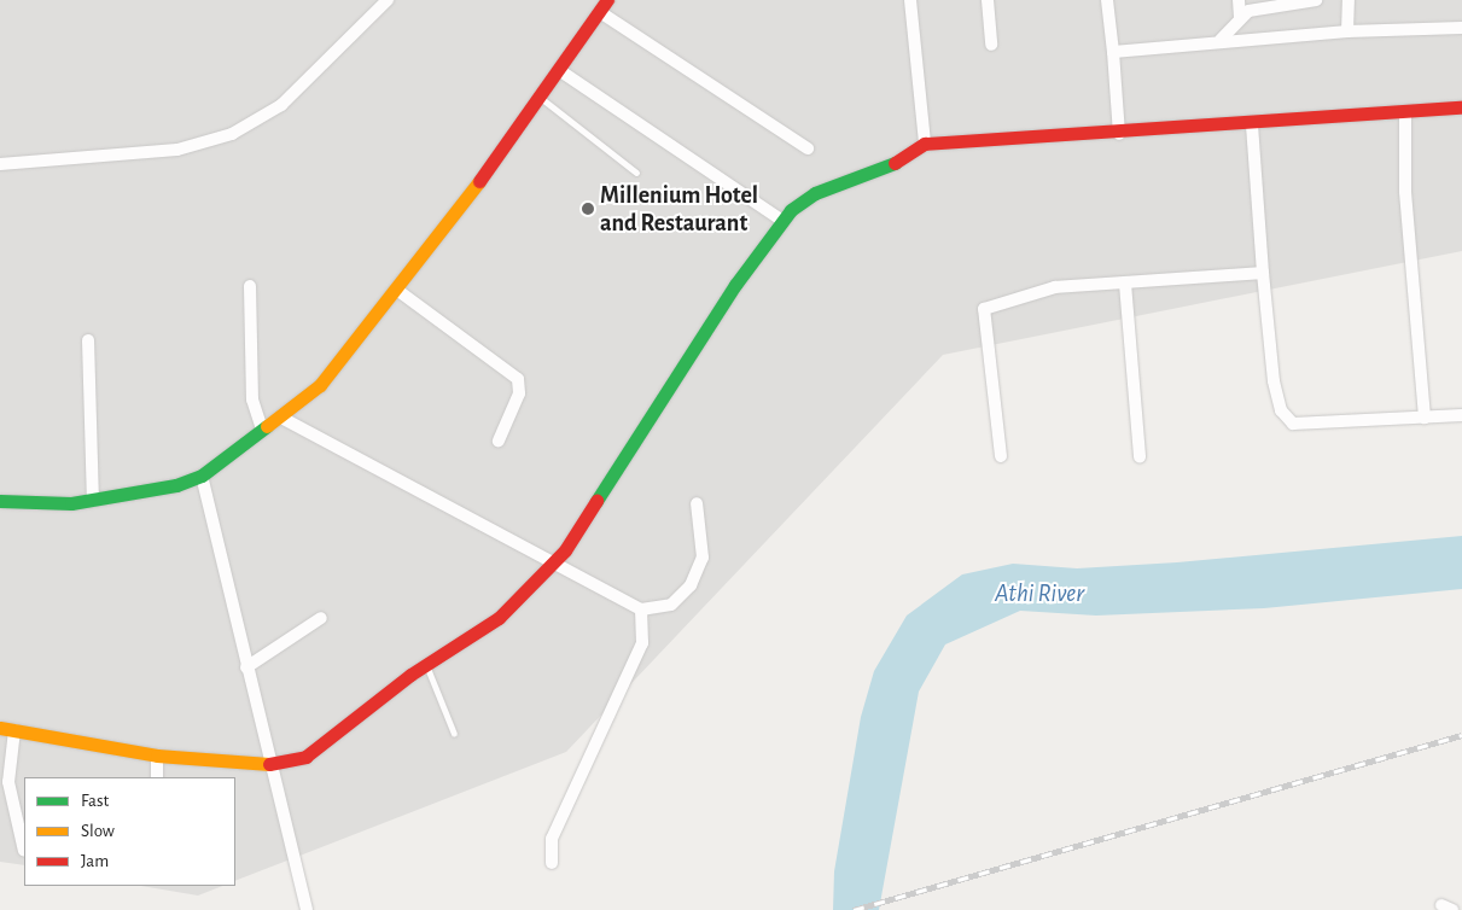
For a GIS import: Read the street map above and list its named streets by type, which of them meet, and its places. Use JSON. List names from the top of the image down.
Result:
{
  "water": ["Athi River"],
  "places": ["Millenium Hotel and Restaurant"],
  "legend": ["Fast", "Slow", "Jam"]
}
